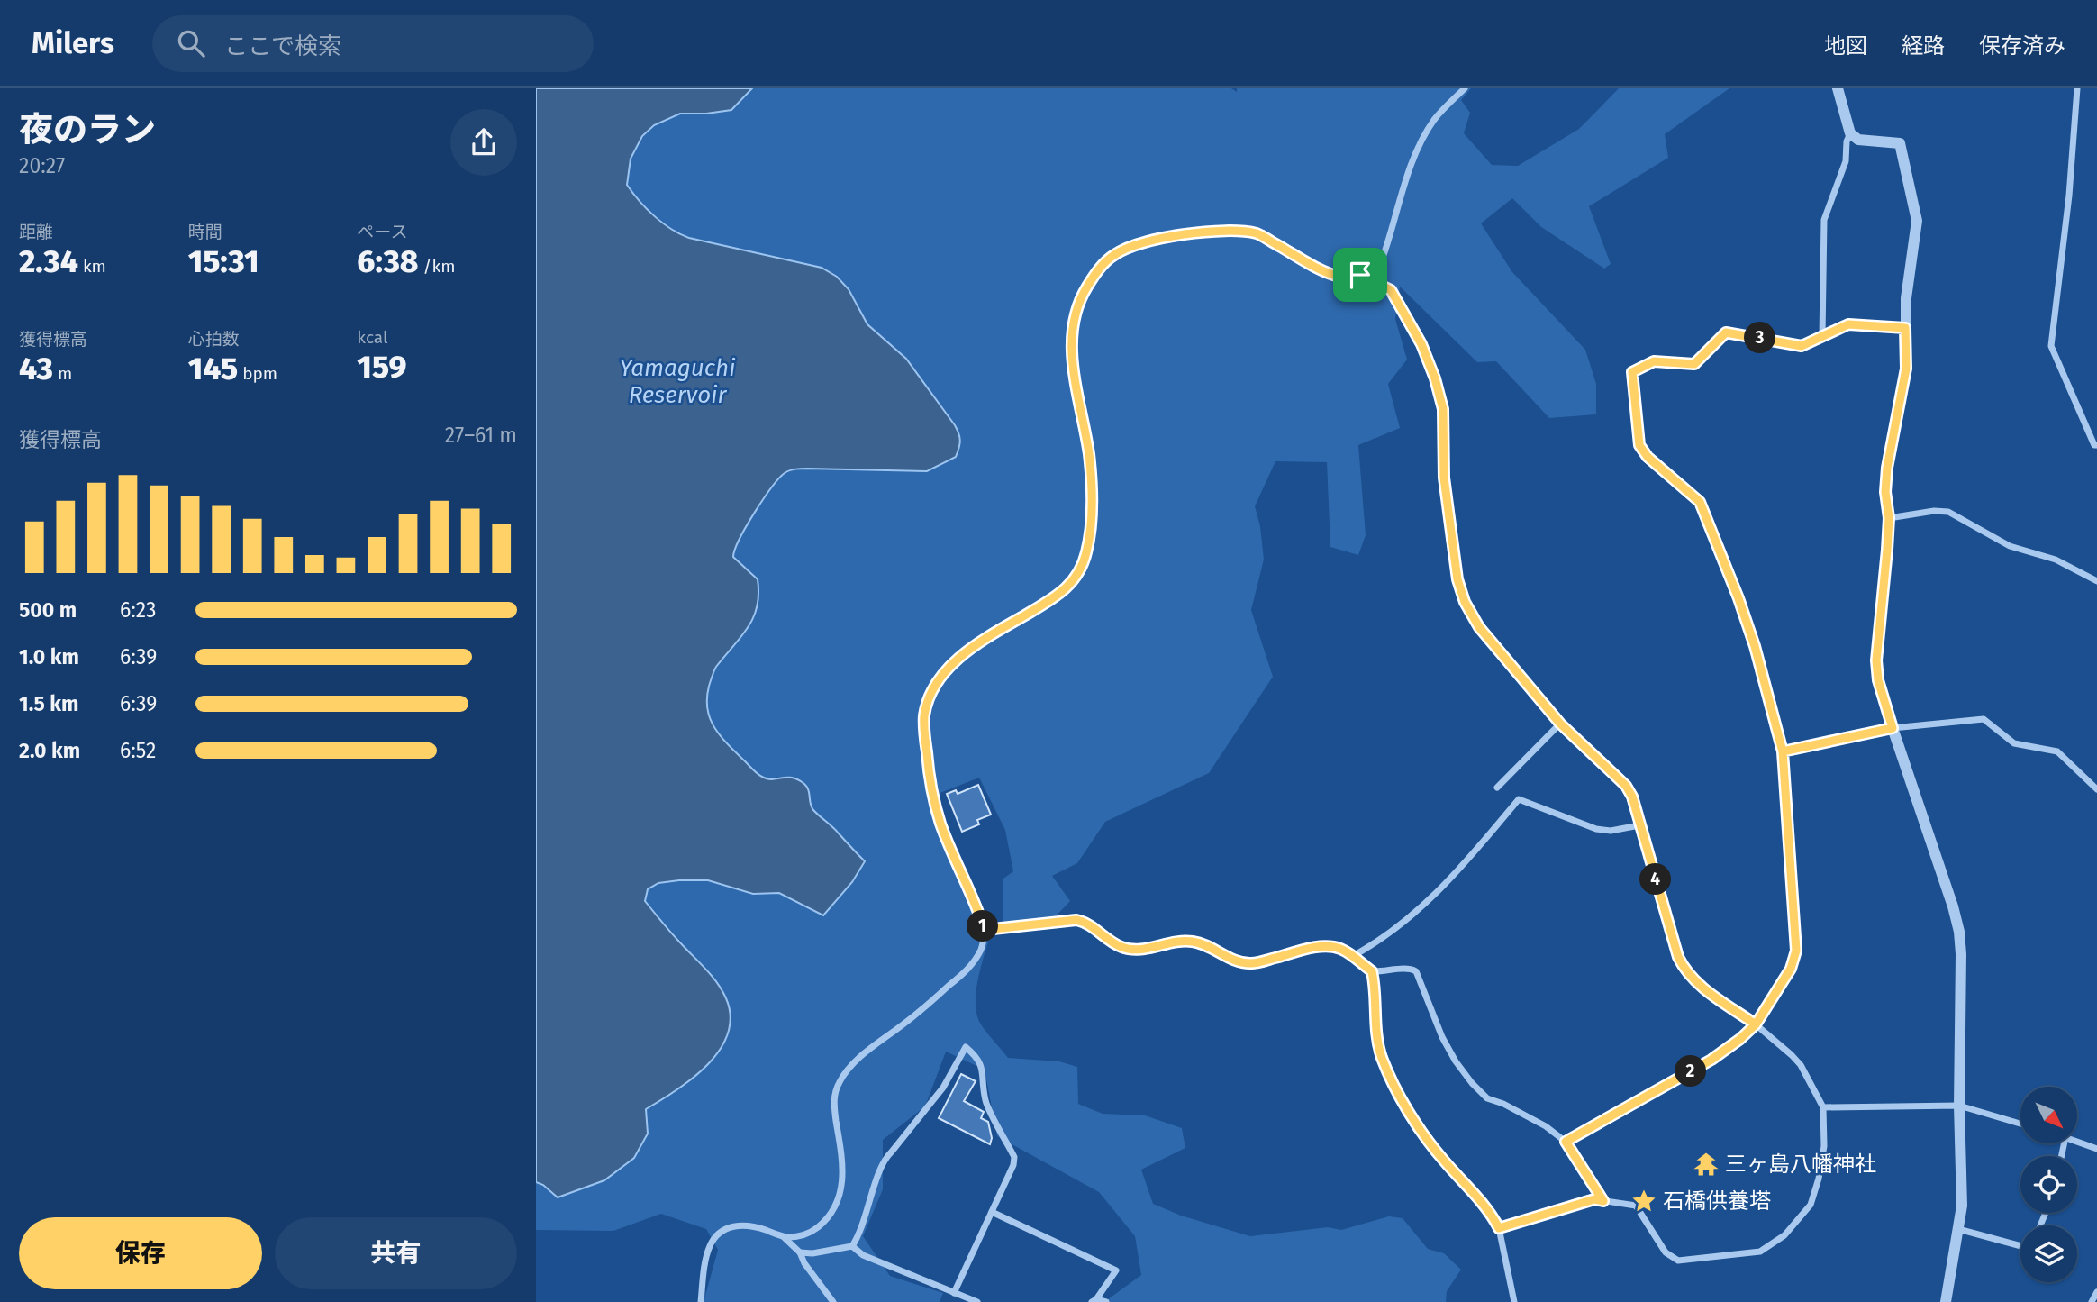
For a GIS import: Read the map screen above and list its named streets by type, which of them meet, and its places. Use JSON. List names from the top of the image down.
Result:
{
  "water": ["Yamaguchi Reservoir"],
  "places": {
    "temple": ["三ヶ島八幡神社"],
    "place": ["石橋供養塔"]
  },
  "north": "bottom right",
  "page": {
    "header": "Milers",
    "search": "ここで検索",
    "nav": ["地図", "経路", "保存済み"],
    "heading": ["夜のラン", "20:27"],
    "stats": [
      ["距離", "2.34 km"],
      ["時間", "15:31"],
      ["ペース", "6:38 /km"],
      ["獲得標高", "43 m"],
      ["心拍数", "145 bpm"],
      ["kcal", "159"]
    ],
    "pins": [
      "3",
      "4",
      "1",
      "2"
    ],
    "chart": ["獲得標高", "27–61 m"],
    "list": [
      {
        "name": "500 m",
        "note": "6:23"
      },
      {
        "name": "1.0 km",
        "note": "6:39"
      },
      {
        "name": "1.5 km",
        "note": "6:39"
      },
      {
        "name": "2.0 km",
        "note": "6:52"
      }
    ],
    "buttons": ["保存", "共有"]
  }
}
